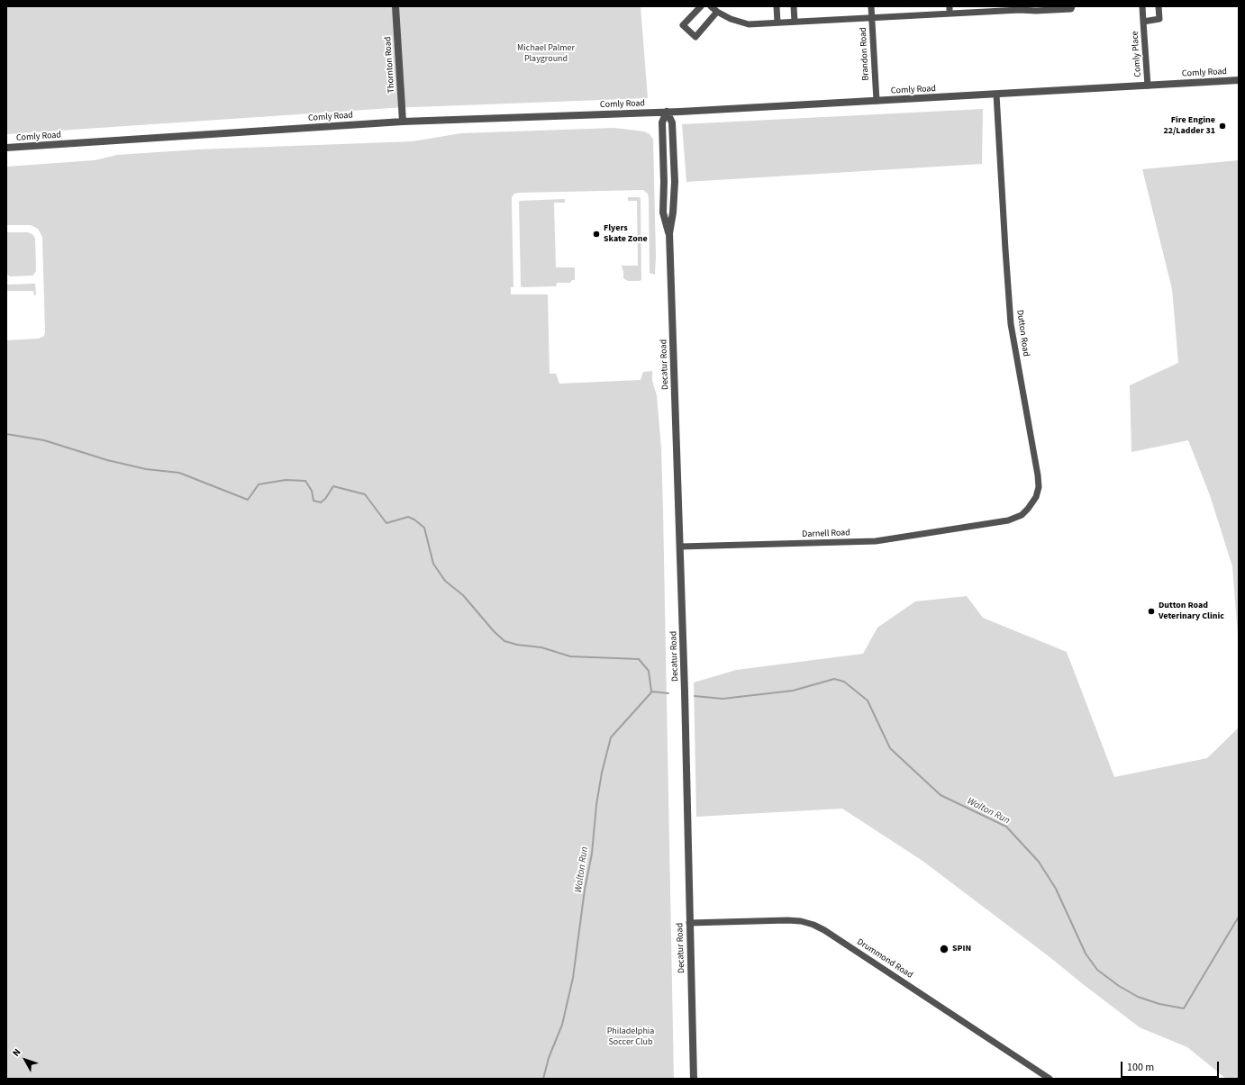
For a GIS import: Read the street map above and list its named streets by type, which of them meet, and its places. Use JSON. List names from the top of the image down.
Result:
{
  "streets": {
    "street": [
      "Brandon Road",
      "Comly Place",
      "Thornton Road",
      "Comly Road",
      "Dutton Road",
      "Decatur Road",
      "Darnell Road",
      "Drummond Road"
    ]
  },
  "crossings": [
    ["Brandon Road", "Comly Road"],
    ["Comly Place", "Comly Road"],
    ["Thornton Road", "Comly Road"],
    ["Comly Road", "Dutton Road"],
    ["Comly Road", "Decatur Road"],
    ["Dutton Road", "Darnell Road"],
    ["Decatur Road", "Darnell Road"],
    ["Decatur Road", "Drummond Road"]
  ],
  "water": ["Walton Run"],
  "parks": ["Michael Palmer Playground", "Philadelphia Soccer Club"],
  "places": [
    "Fire Engine 22/Ladder 31",
    "Flyers Skate Zone",
    "Dutton Road Veterinary Clinic",
    "SPIN"
  ],
  "scale_bar": "100 m",
  "north": "top left"
}
